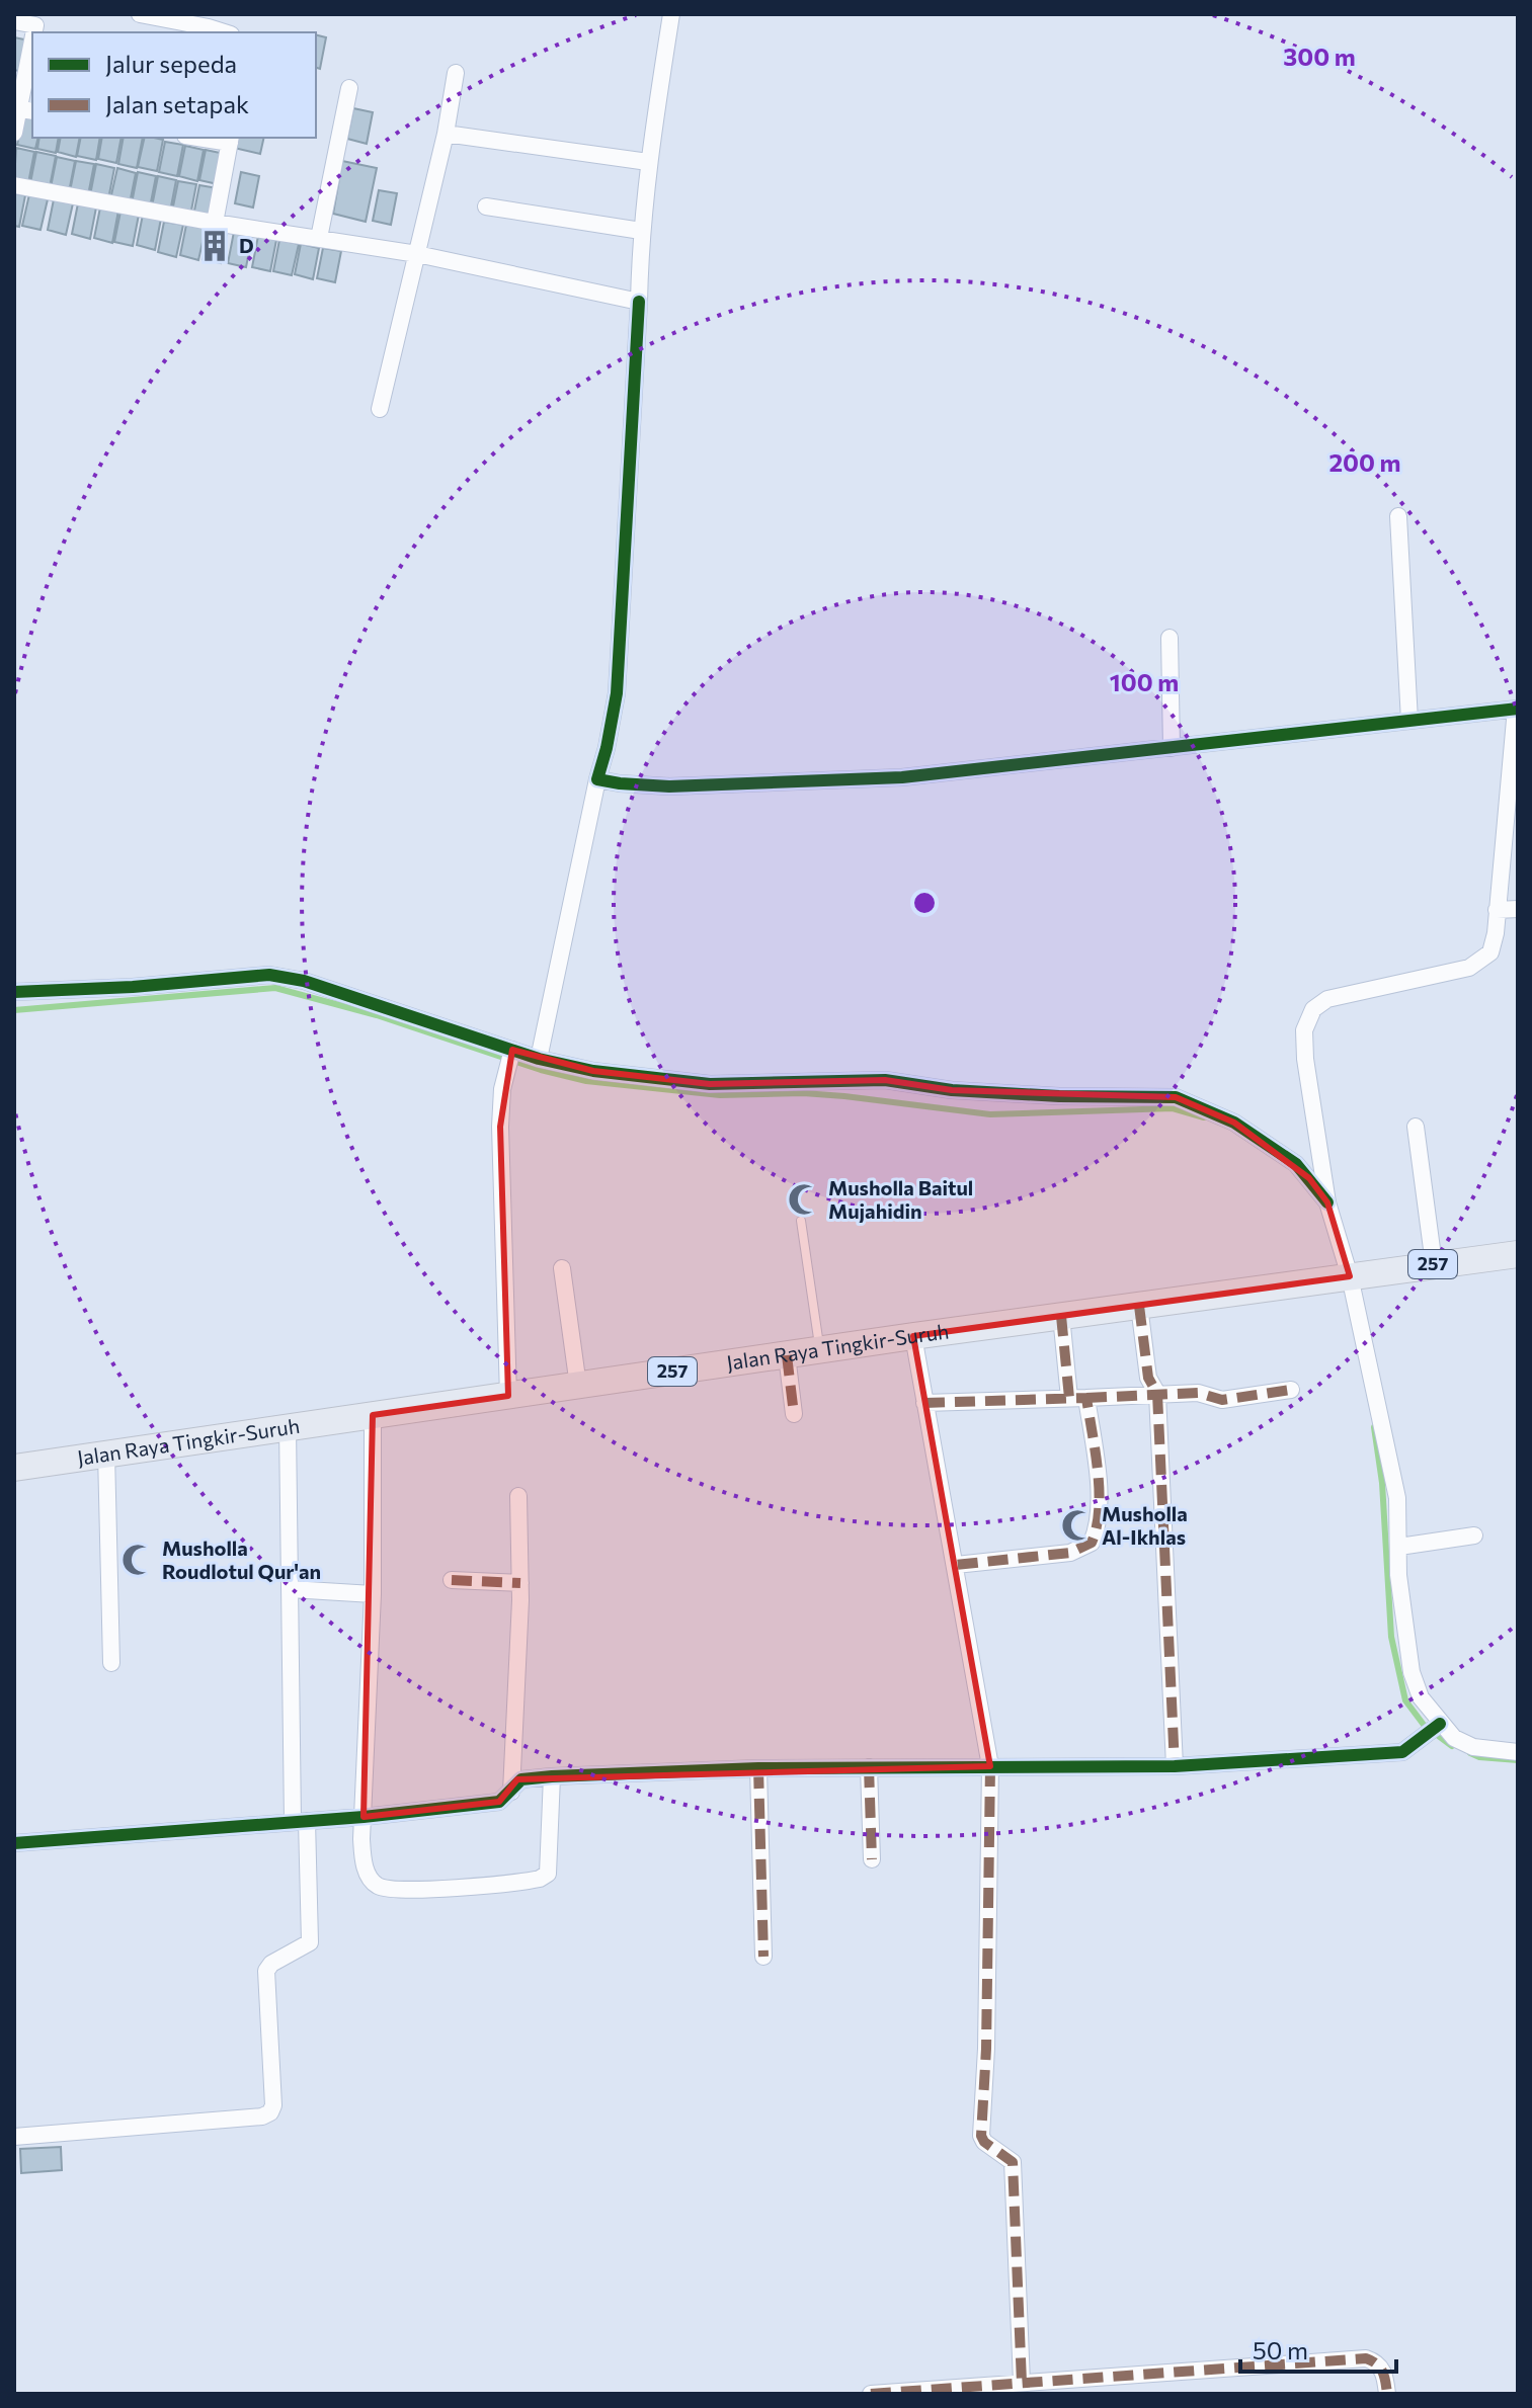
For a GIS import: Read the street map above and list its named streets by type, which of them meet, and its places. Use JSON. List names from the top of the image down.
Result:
{
  "streets": {
    "main road": ["257", "Jalan Raya Tingkir-Suruh"]
  },
  "places": {
    "building": ["D"],
    "mosque": ["Musholla Baitul Mujahidin", "Musholla Al-Ikhlas", "Musholla Roudlotul Qur'an"]
  },
  "legend": ["Jalur sepeda", "Jalan setapak"],
  "scale_bar": "50 m",
  "rings": ["300 m", "200 m", "100 m"]
}
